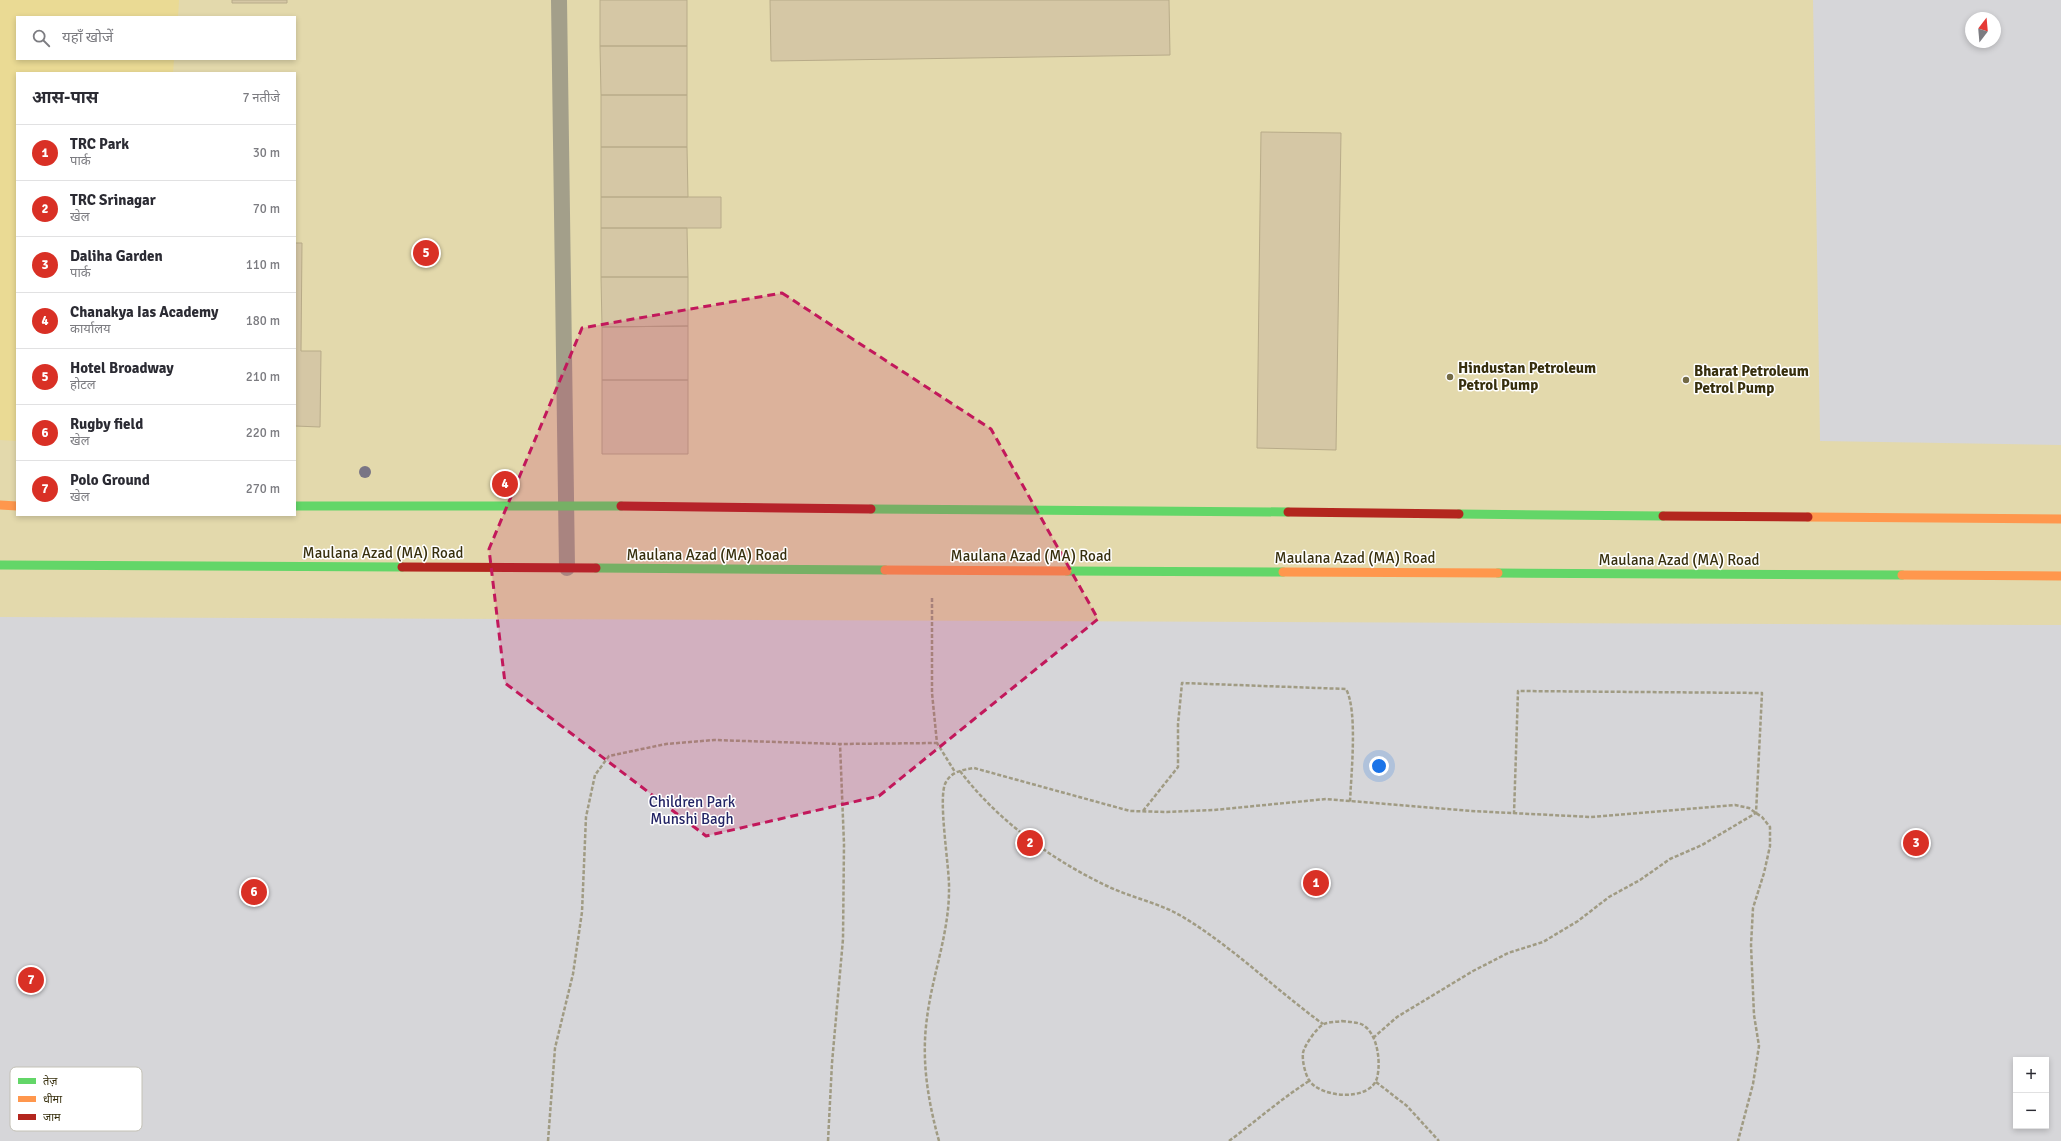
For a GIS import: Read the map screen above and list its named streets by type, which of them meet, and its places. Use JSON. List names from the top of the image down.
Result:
{
  "streets": {
    "main road": ["Maulana Azad (MA) Road"]
  },
  "parks": ["Children Park Munshi Bagh"],
  "places": ["Hindustan Petroleum Petrol Pump", "Bharat Petroleum Petrol Pump"],
  "legend": ["तेज़", "धीमा", "जाम"],
  "north": "top",
  "page": {
    "search": "यहाँ खोजें",
    "heading": ["आस-पास", "7 नतीजे"],
    "list": [
      {
        "mark": "1",
        "name": "TRC Park",
        "note": "पार्क",
        "value": "30 m"
      },
      {
        "mark": "2",
        "name": "TRC Srinagar",
        "note": "खेल",
        "value": "70 m"
      },
      {
        "mark": "3",
        "name": "Daliha Garden",
        "note": "पार्क",
        "value": "110 m"
      },
      {
        "mark": "4",
        "name": "Chanakya Ias Academy",
        "note": "कार्यालय",
        "value": "180 m"
      },
      {
        "mark": "5",
        "name": "Hotel Broadway",
        "note": "होटल",
        "value": "210 m"
      },
      {
        "mark": "6",
        "name": "Rugby field",
        "note": "खेल",
        "value": "220 m"
      },
      {
        "mark": "7",
        "name": "Polo Ground",
        "note": "खेल",
        "value": "270 m"
      }
    ],
    "pins": [
      "5",
      "4",
      "2",
      "3",
      "1",
      "6",
      "7"
    ],
    "map_buttons": ["+", "−"]
  }
}
